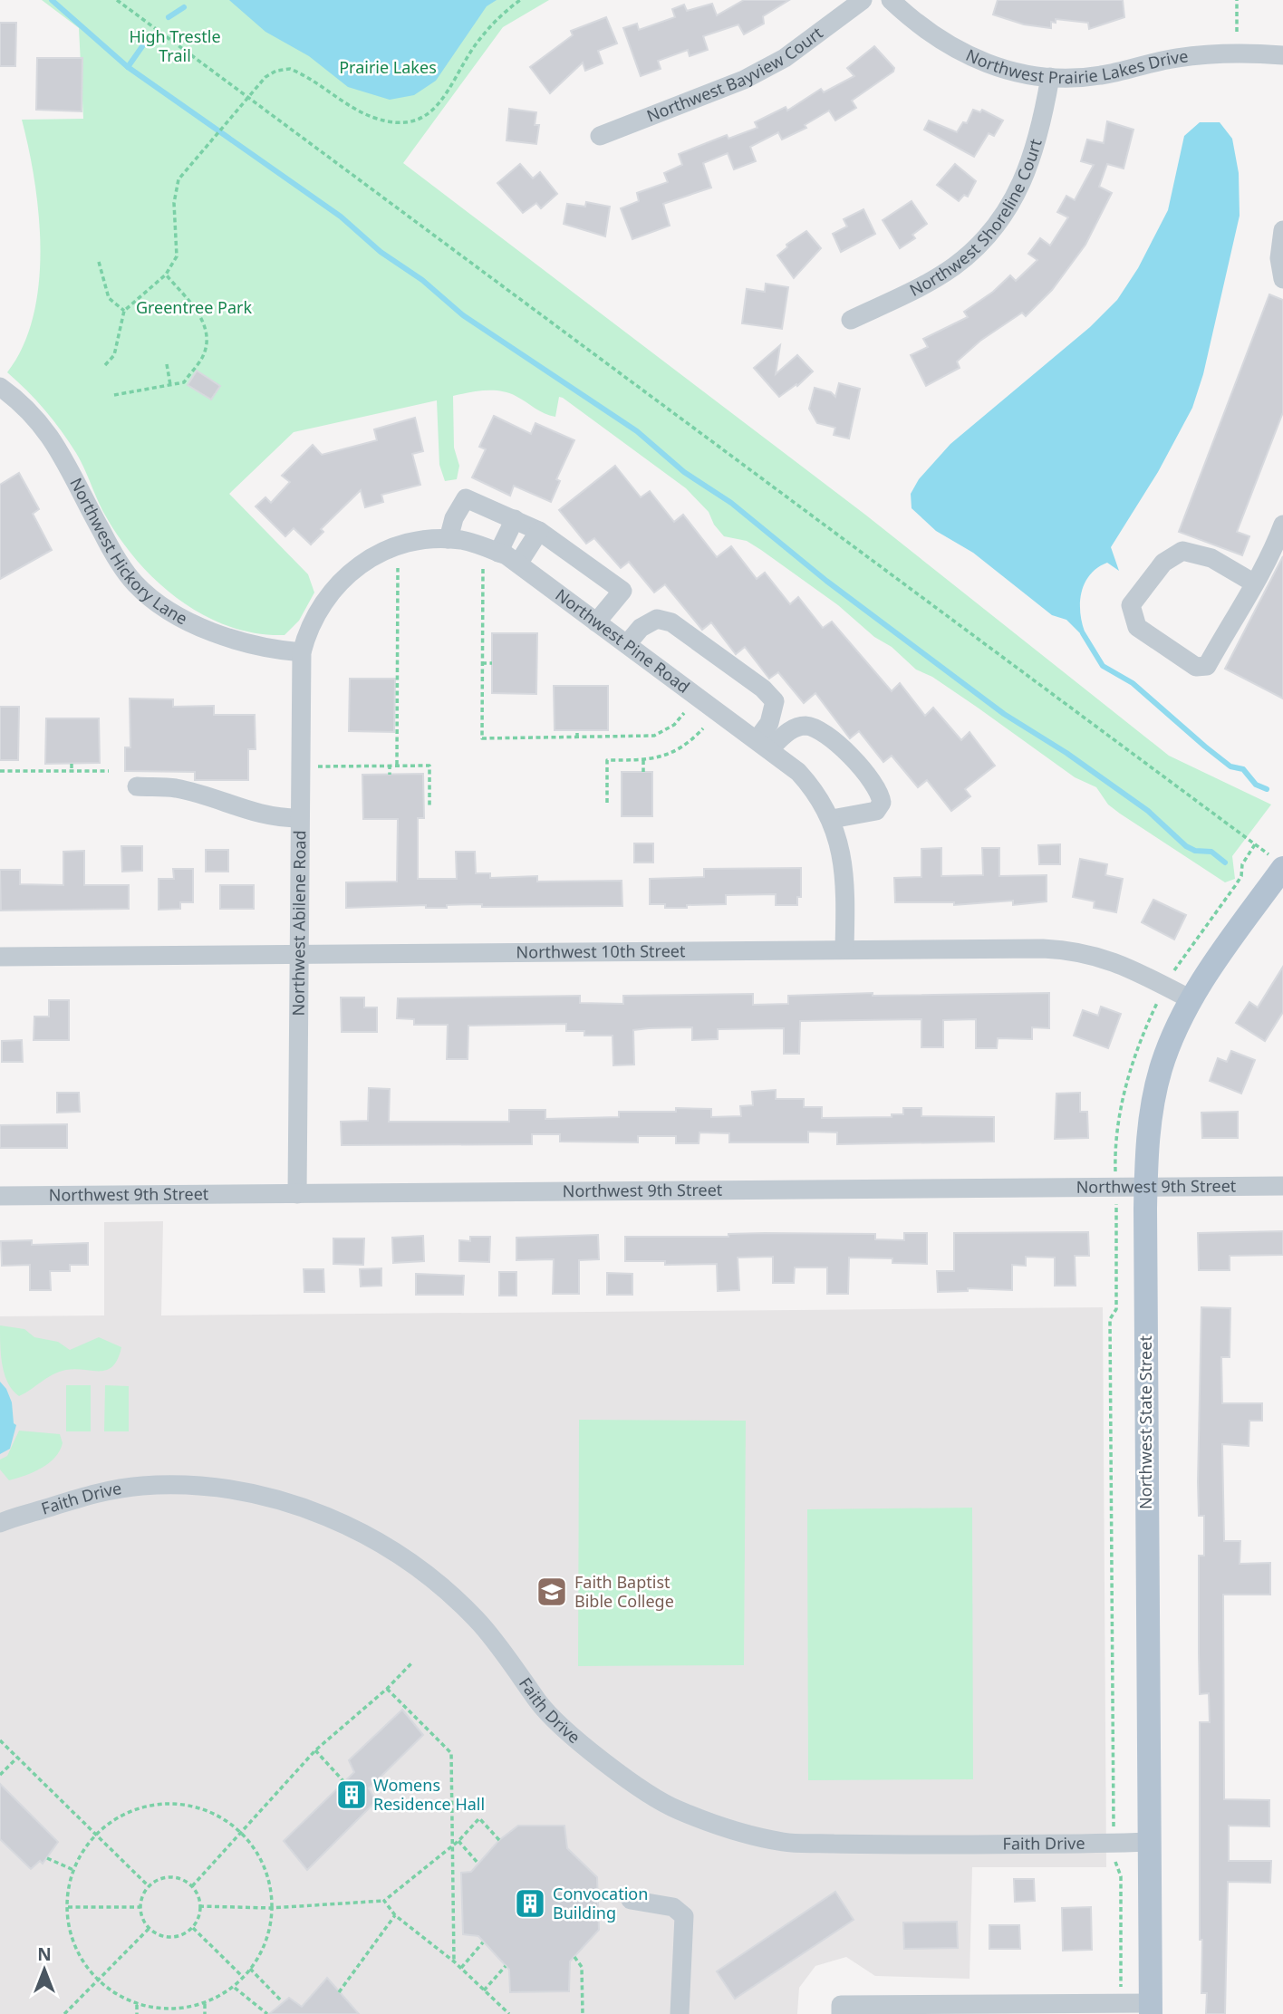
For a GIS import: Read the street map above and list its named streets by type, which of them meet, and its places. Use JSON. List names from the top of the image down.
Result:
{
  "streets": {
    "main road": ["Northwest State Street"],
    "street": [
      "Northwest Prairie Lakes Drive",
      "Northwest Bayview Court",
      "Northwest Shoreline Court",
      "Northwest Hickory Lane",
      "Northwest Pine Road",
      "Northwest Abilene Road",
      "Northwest 10th Street",
      "Northwest 9th Street",
      "Faith Drive"
    ]
  },
  "crossings": [
    ["Northwest Prairie Lakes Drive", "Northwest Shoreline Court"],
    ["Northwest Hickory Lane", "Northwest Pine Road"],
    ["Northwest Hickory Lane", "Northwest Abilene Road"],
    ["Northwest Pine Road", "Northwest Abilene Road"],
    ["Northwest Pine Road", "Northwest 10th Street"],
    ["Northwest Abilene Road", "Northwest 10th Street"],
    ["Northwest Abilene Road", "Northwest 9th Street"],
    ["Northwest 10th Street", "Northwest State Street"],
    ["Northwest 9th Street", "Northwest State Street"],
    ["Northwest State Street", "Faith Drive"]
  ],
  "parks": ["High Trestle Trail", "Prairie Lakes", "Greentree Park"],
  "places": {
    "school or university": ["Faith Baptist Bible College"],
    "building": ["Womens Residence Hall", "Convocation Building"]
  },
  "north": "top"
}
